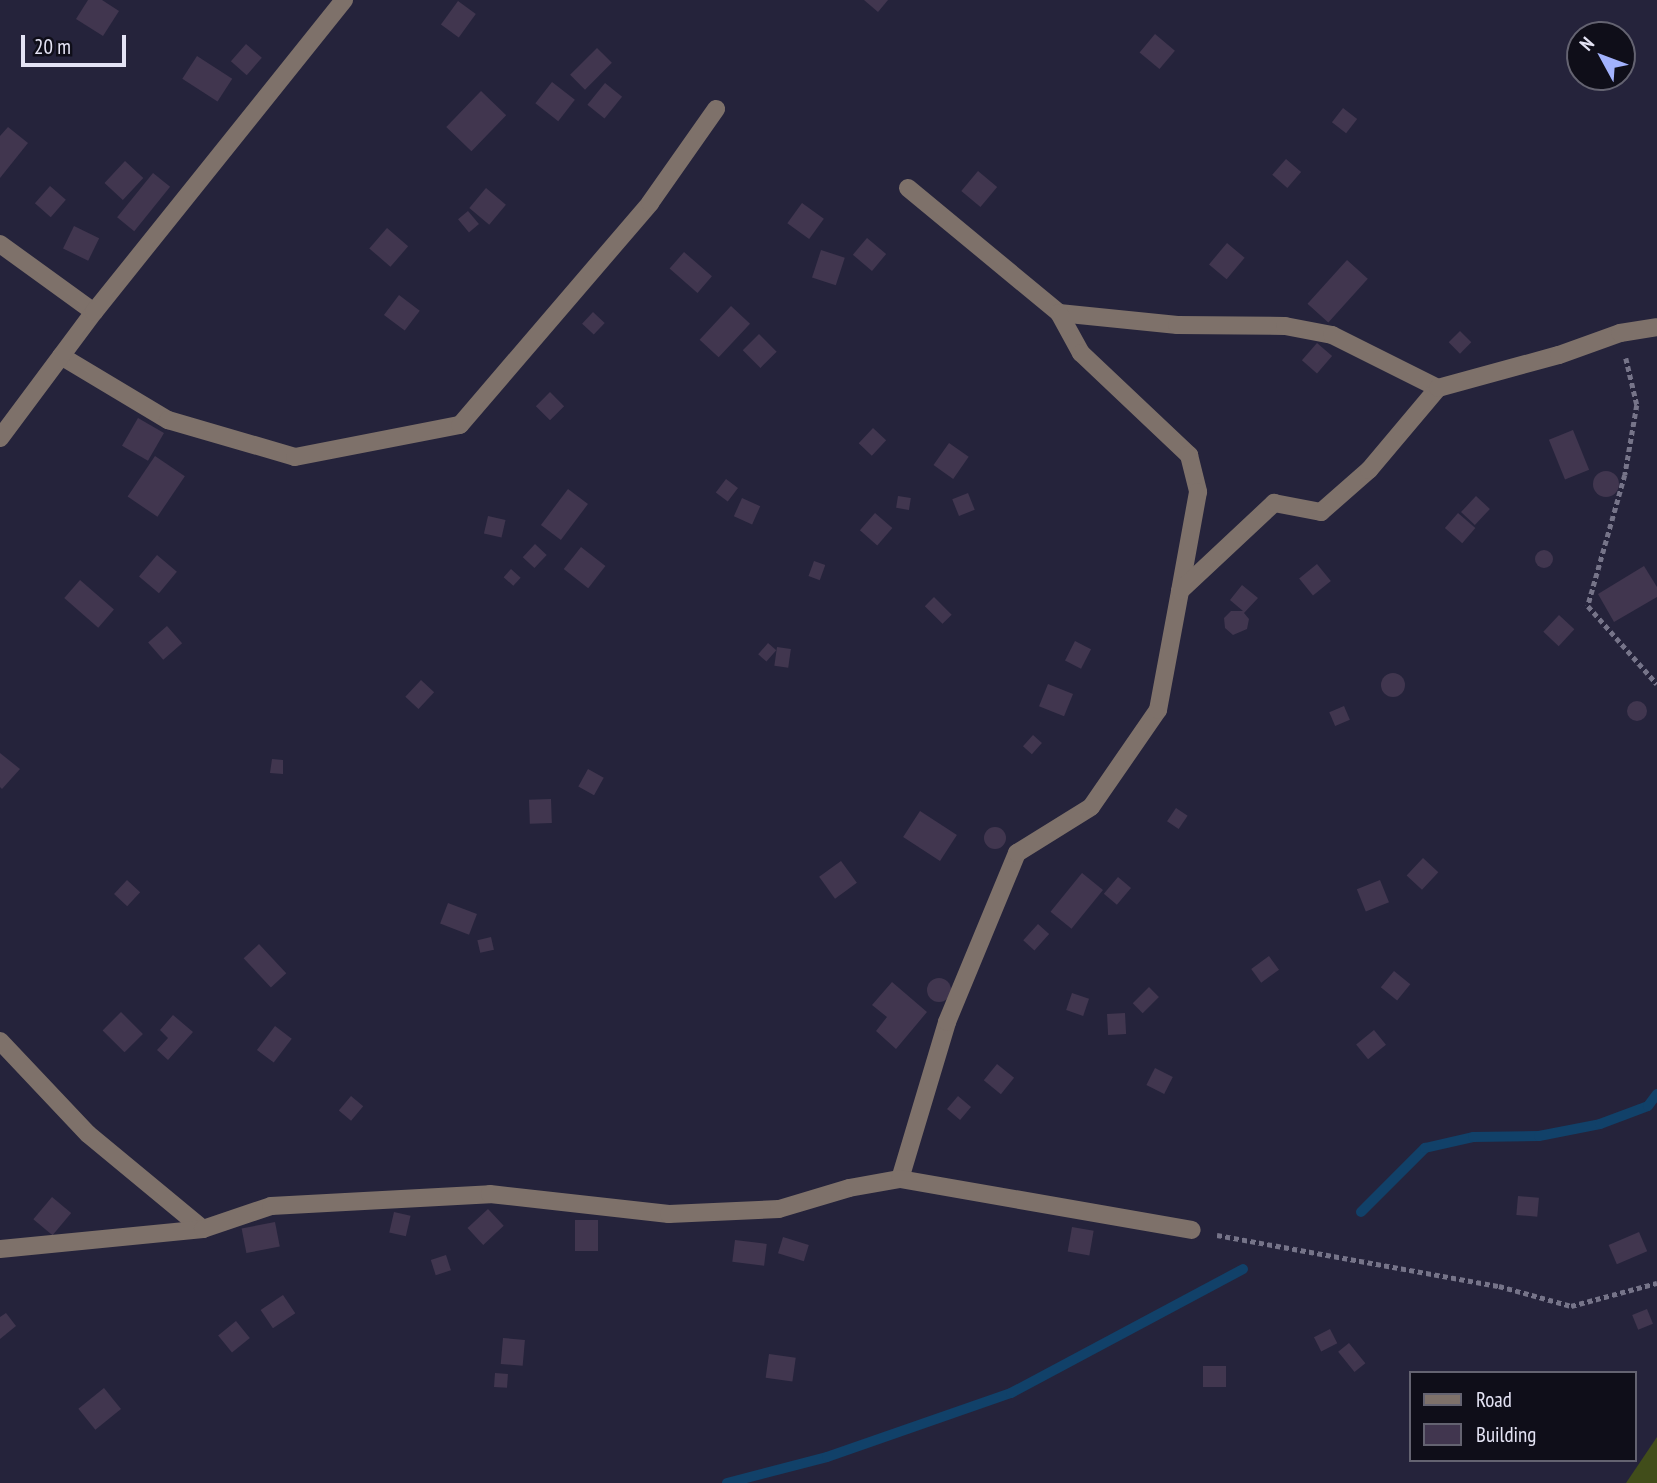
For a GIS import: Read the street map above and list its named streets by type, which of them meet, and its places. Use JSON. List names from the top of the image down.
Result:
{
  "legend": ["Road", "Building"],
  "scale_bar": "20 m",
  "north": "top left"
}
